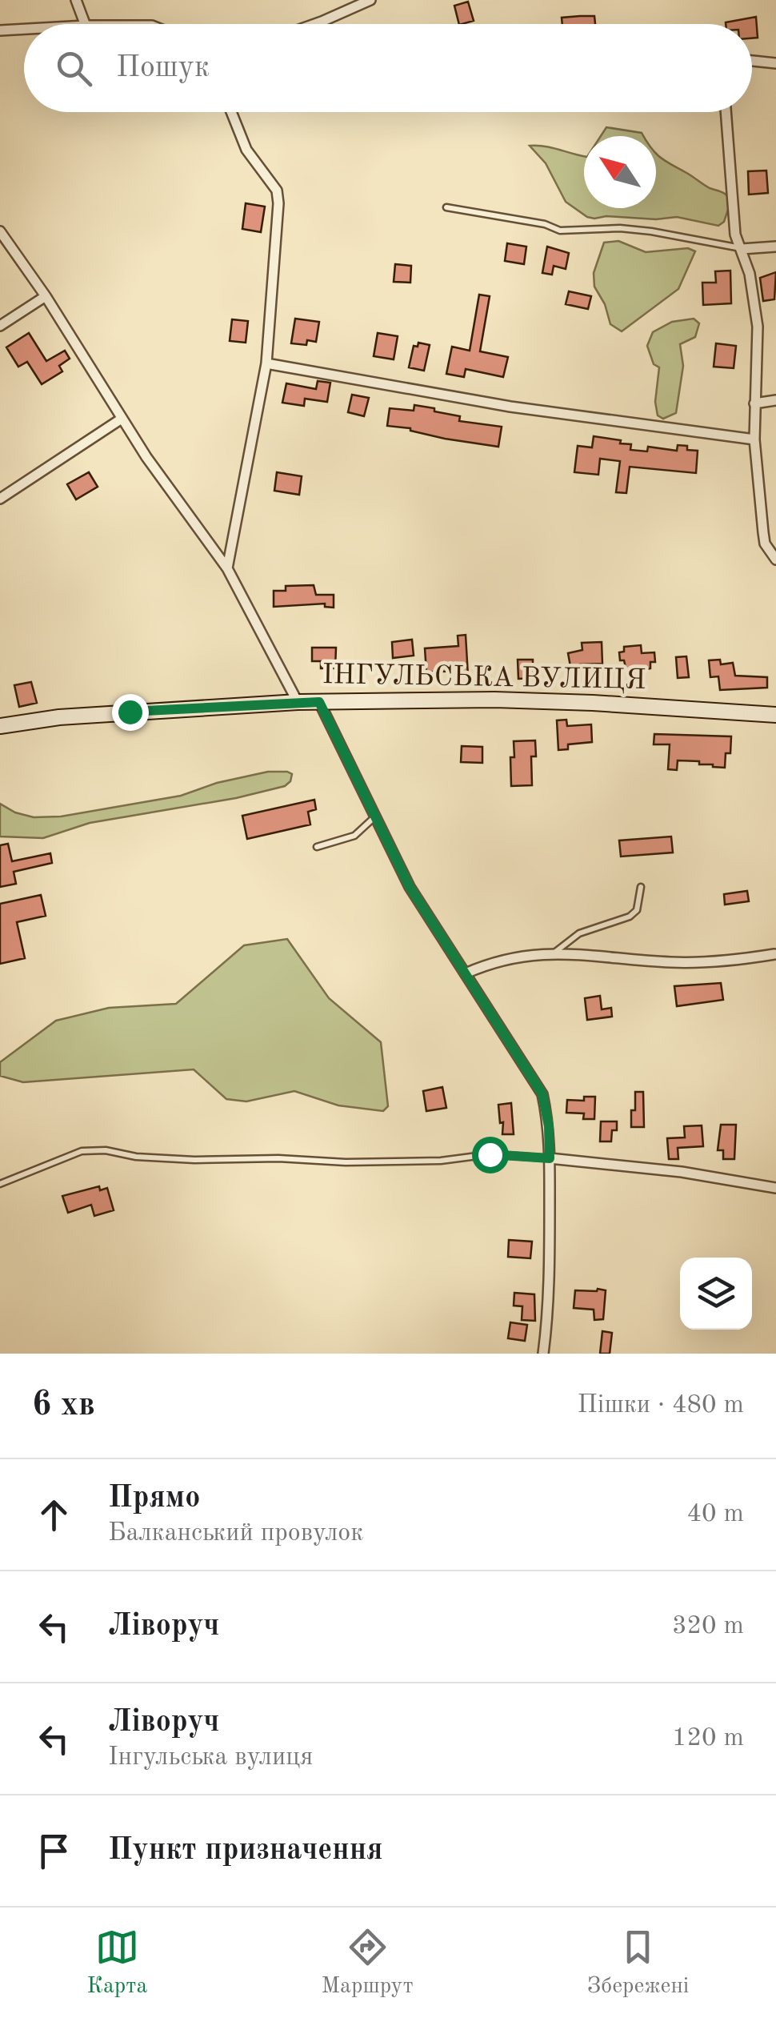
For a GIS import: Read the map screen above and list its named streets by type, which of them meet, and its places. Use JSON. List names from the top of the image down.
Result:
{
  "streets": {
    "street": ["ІНГУЛЬСЬКА ВУЛИЦЯ"]
  },
  "north": "top left",
  "page": {
    "search": "Пошук",
    "heading": ["6 хв", "Пішки · 480 m"],
    "list": [
      ["Прямо", "Балканський провулок", "40 m"],
      ["Ліворуч", "320 m"],
      ["Ліворуч", "Інгульська вулиця", "120 m"],
      "Пункт призначення"
    ],
    "nav": ["Карта", "Маршрут", "Збережені"]
  }
}
